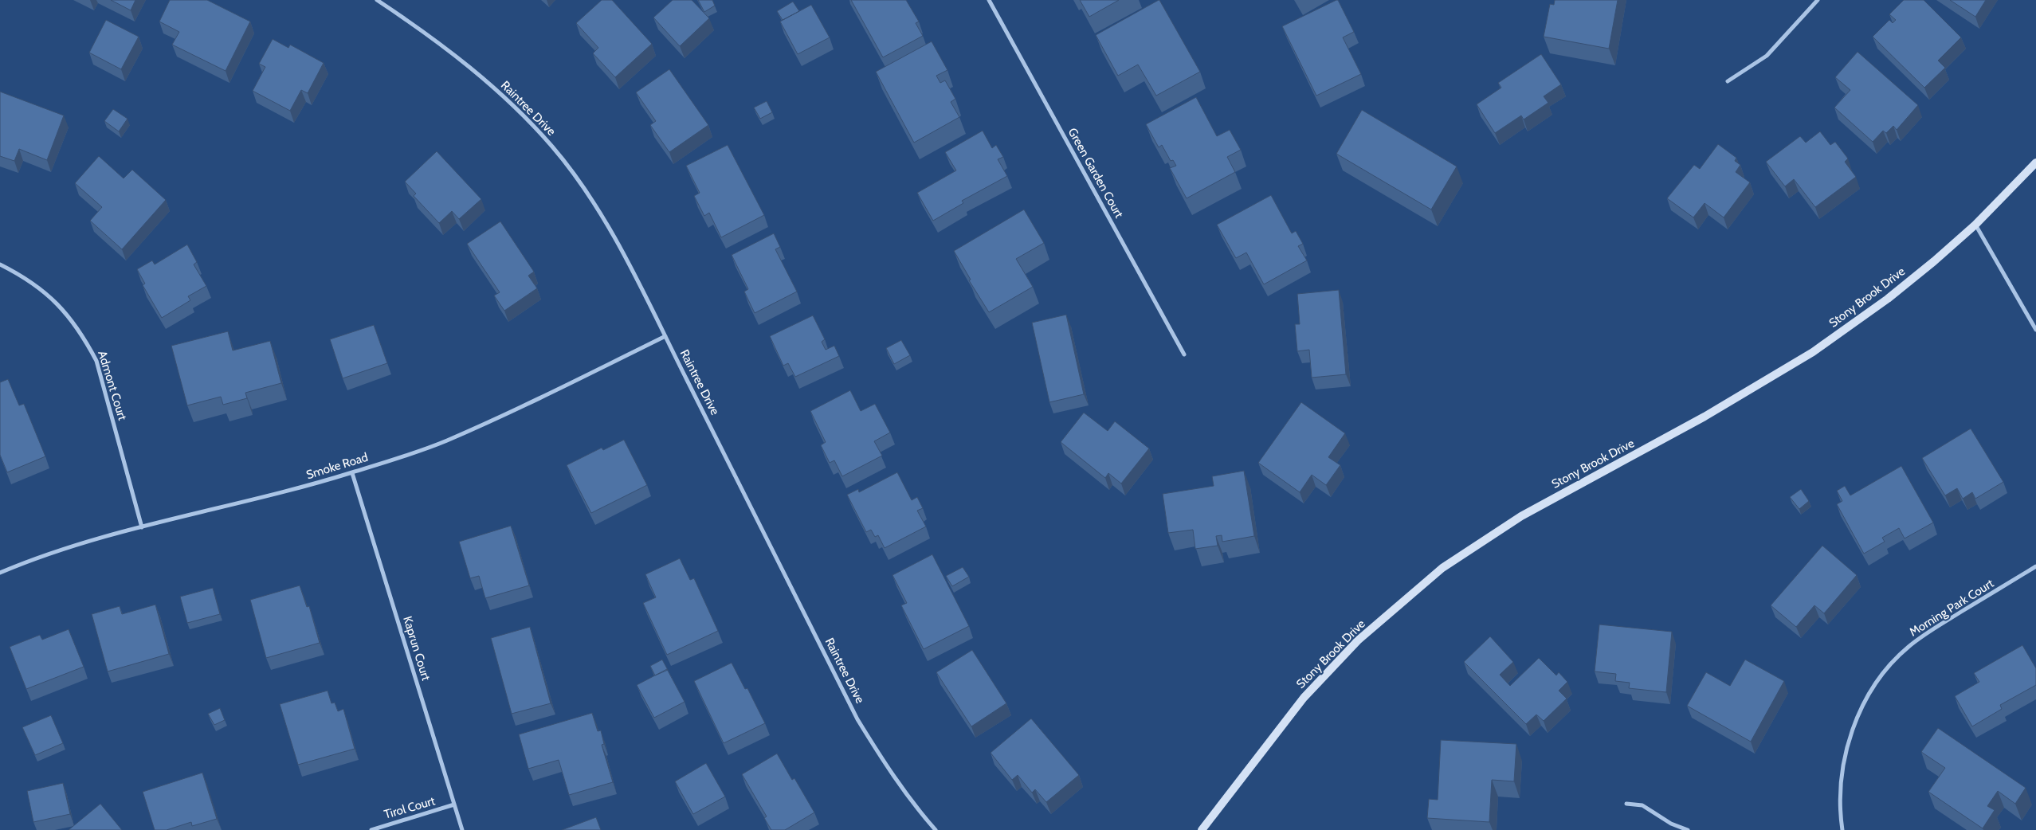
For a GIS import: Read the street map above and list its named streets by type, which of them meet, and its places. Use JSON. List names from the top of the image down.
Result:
{
  "streets": {
    "street": [
      "Raintree Drive",
      "Green Garden Court",
      "Stony Brook Drive",
      "Admont Court",
      "Smoke Road",
      "Morning Park Court",
      "Kaprun Court",
      "Tirol Court"
    ]
  },
  "crossings": [
    ["Raintree Drive", "Smoke Road"],
    ["Admont Court", "Smoke Road"],
    ["Smoke Road", "Kaprun Court"],
    ["Kaprun Court", "Tirol Court"]
  ]
}
